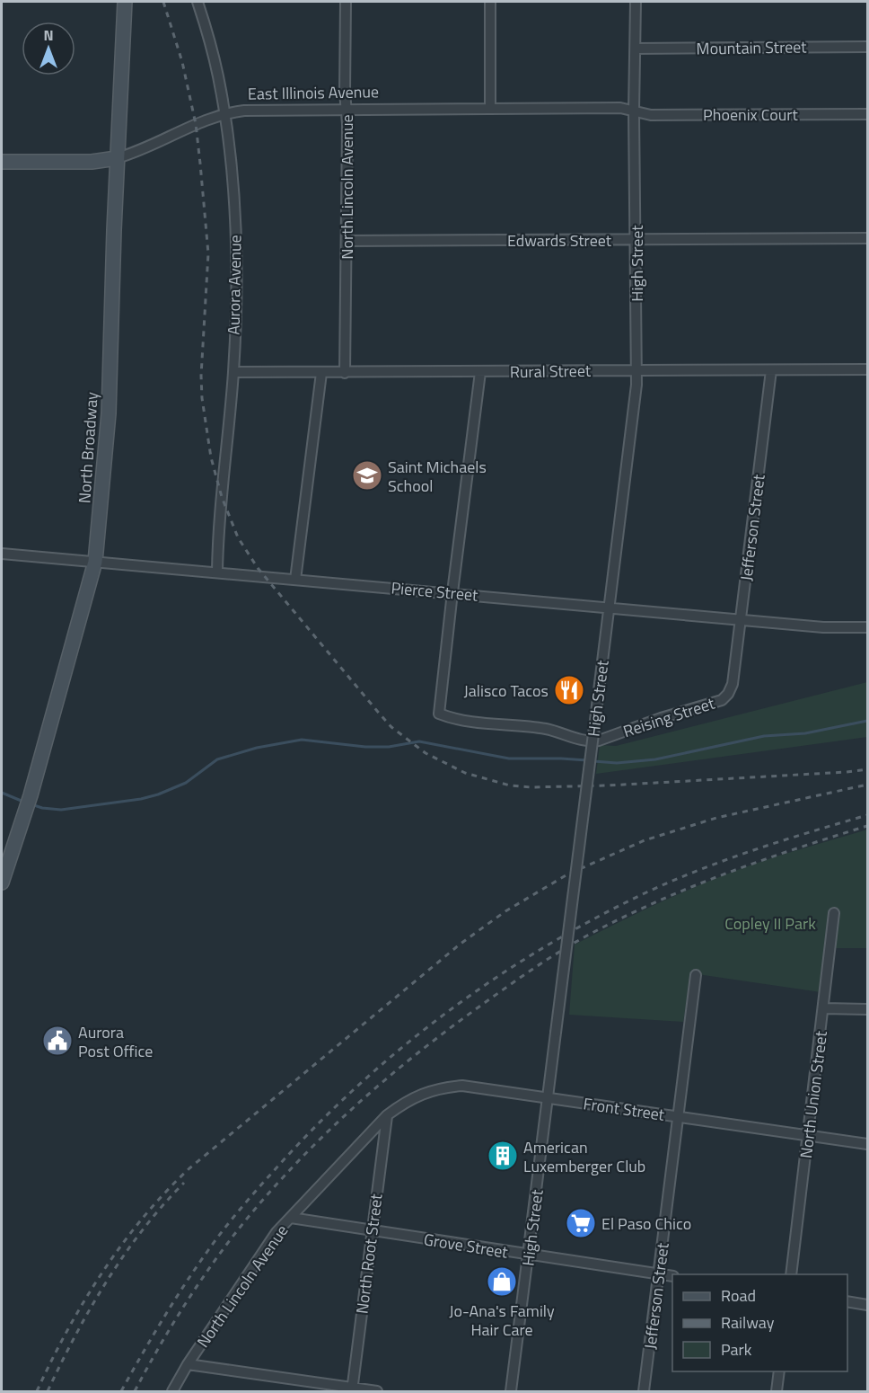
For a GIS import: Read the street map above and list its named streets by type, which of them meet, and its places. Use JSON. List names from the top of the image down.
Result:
{
  "streets": {
    "main road": ["East Illinois Avenue", "North Broadway"],
    "street": [
      "Mountain Street",
      "Phoenix Court",
      "North Lincoln Avenue",
      "Edwards Street",
      "High Street",
      "Aurora Avenue",
      "Rural Street",
      "Jefferson Street",
      "Pierce Street",
      "Reising Street",
      "North Union Street",
      "Front Street",
      "Grove Street",
      "North Root Street"
    ]
  },
  "crossings": [
    ["Mountain Street", "High Street"],
    ["East Illinois Avenue", "Phoenix Court"],
    ["East Illinois Avenue", "North Lincoln Avenue"],
    ["East Illinois Avenue", "High Street"],
    ["East Illinois Avenue", "Aurora Avenue"],
    ["East Illinois Avenue", "North Broadway"],
    ["Phoenix Court", "High Street"],
    ["North Lincoln Avenue", "Edwards Street"],
    ["North Lincoln Avenue", "Rural Street"],
    ["North Lincoln Avenue", "Front Street"],
    ["North Lincoln Avenue", "Grove Street"],
    ["North Lincoln Avenue", "North Root Street"],
    ["Edwards Street", "High Street"],
    ["High Street", "Rural Street"],
    ["High Street", "Pierce Street"],
    ["High Street", "Front Street"],
    ["High Street", "Grove Street"],
    ["Aurora Avenue", "Rural Street"],
    ["Aurora Avenue", "Pierce Street"],
    ["Rural Street", "Jefferson Street"],
    ["North Broadway", "Pierce Street"],
    ["Jefferson Street", "Pierce Street"],
    ["Jefferson Street", "Reising Street"],
    ["Jefferson Street", "Front Street"],
    ["Jefferson Street", "Grove Street"],
    ["Pierce Street", "Reising Street"],
    ["North Union Street", "Front Street"],
    ["Front Street", "North Root Street"],
    ["Grove Street", "North Root Street"]
  ],
  "parks": ["Copley II Park"],
  "places": {
    "school or university": ["Saint Michaels School"],
    "restaurant": ["Jalisco Tacos"],
    "public building": ["Aurora Post Office"],
    "building": ["American Luxemberger Club"],
    "supermarket": ["El Paso Chico"],
    "shop": ["Jo-Ana's Family Hair Care"]
  },
  "legend": ["Road", "Railway", "Park"],
  "north": "top"
}
